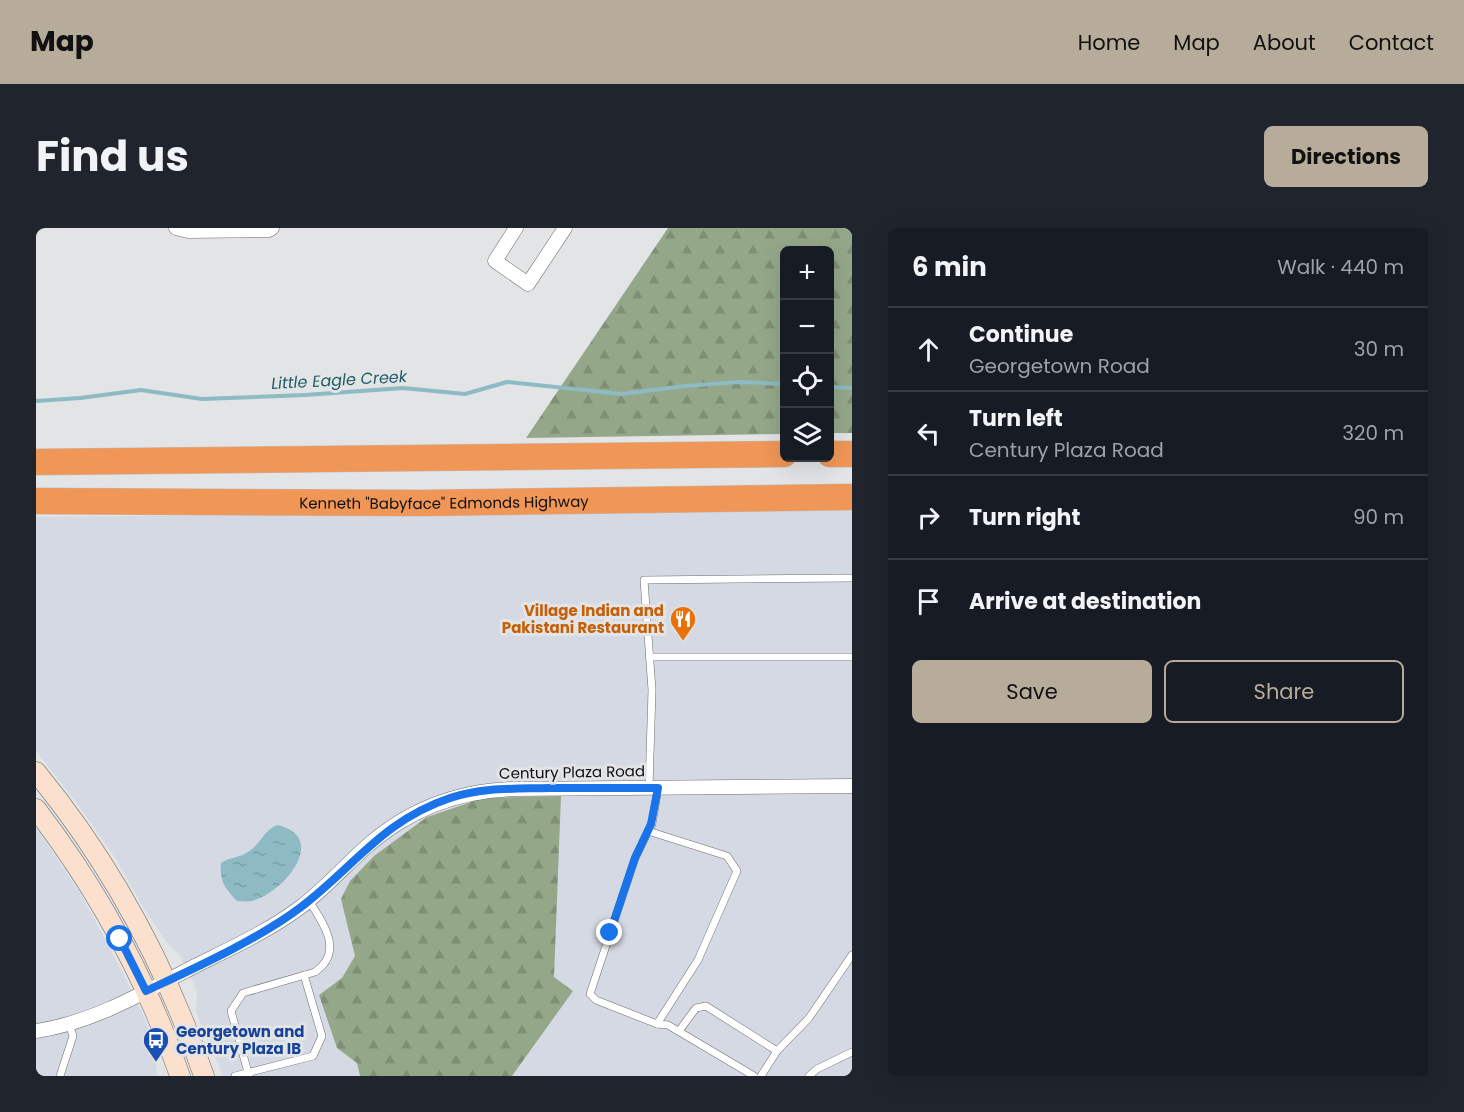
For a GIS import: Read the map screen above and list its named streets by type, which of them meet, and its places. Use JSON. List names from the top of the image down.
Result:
{
  "streets": {
    "highway": ["Kenneth \"Babyface\" Edmonds Highway"],
    "street": ["Century Plaza Road"]
  },
  "water": ["Little Eagle Creek"],
  "places": {
    "restaurant": ["Village Indian and Pakistani Restaurant"],
    "bus stop": ["Georgetown and Century Plaza IB"]
  },
  "page": {
    "header": "Map",
    "nav": [
      "Home",
      "Map",
      "About",
      "Contact"
    ],
    "title": "Find us",
    "buttons": [
      "Directions",
      ["Save", "Share"]
    ],
    "heading": ["6 min", "Walk · 440 m"],
    "map_buttons": ["+", "−"],
    "list": [
      ["Continue", "Georgetown Road", "30 m"],
      ["Turn left", "Century Plaza Road", "320 m"],
      ["Turn right", "90 m"],
      "Arrive at destination"
    ]
  }
}
